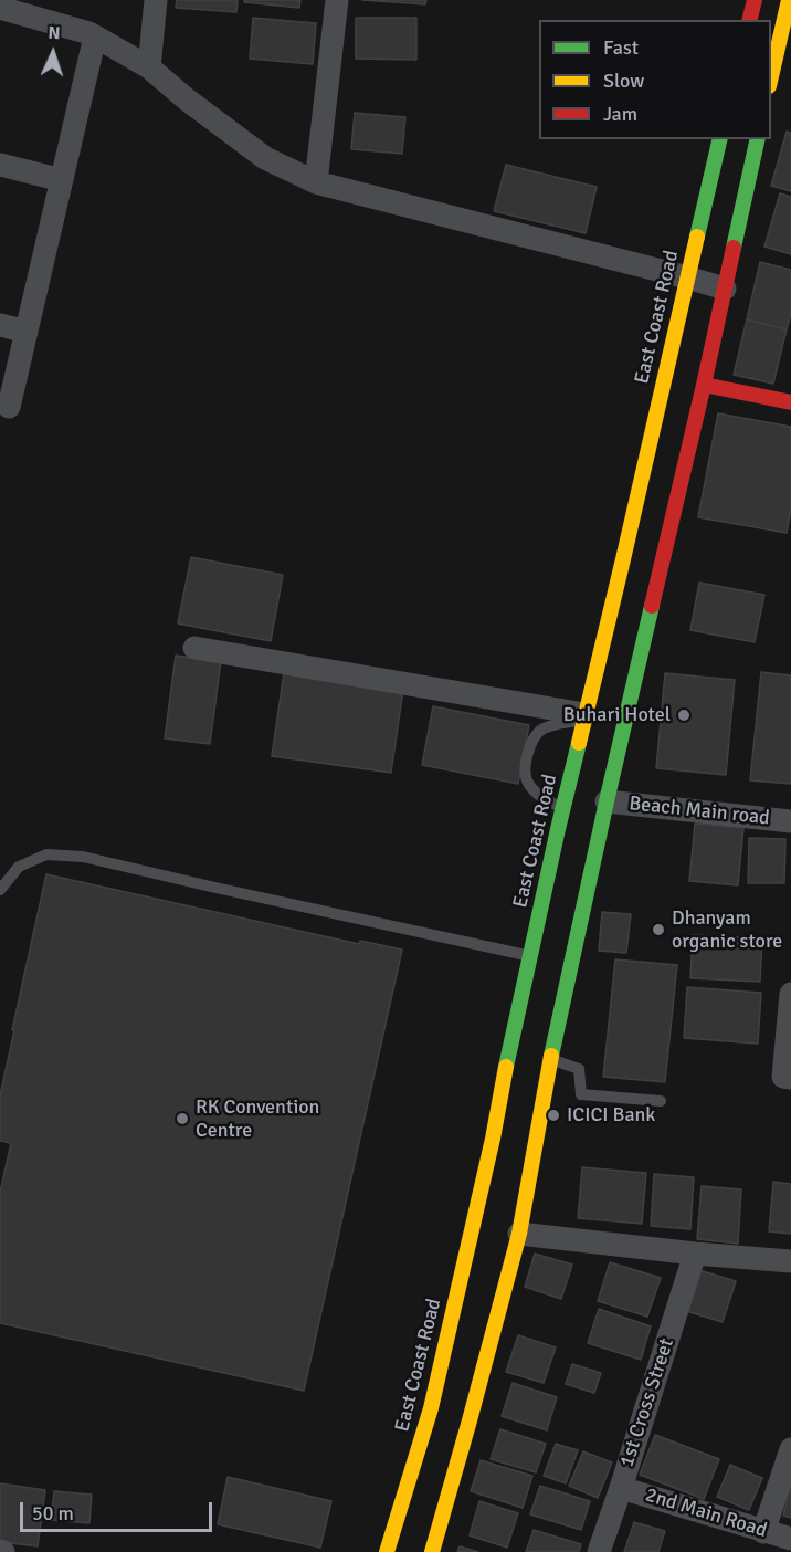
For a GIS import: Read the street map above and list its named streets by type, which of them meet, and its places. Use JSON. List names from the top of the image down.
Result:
{
  "streets": {
    "main road": ["East Coast Road"],
    "street": ["Beach Main road", "1st Cross Street", "2nd Main Road"]
  },
  "crossings": [
    ["1st Cross Street", "2nd Main Road"]
  ],
  "places": [
    "Buhari Hotel",
    "Dhanyam organic store",
    "ICICI Bank",
    "RK Convention Centre"
  ],
  "legend": ["Fast", "Slow", "Jam"],
  "scale_bar": "50 m",
  "north": "top"
}
